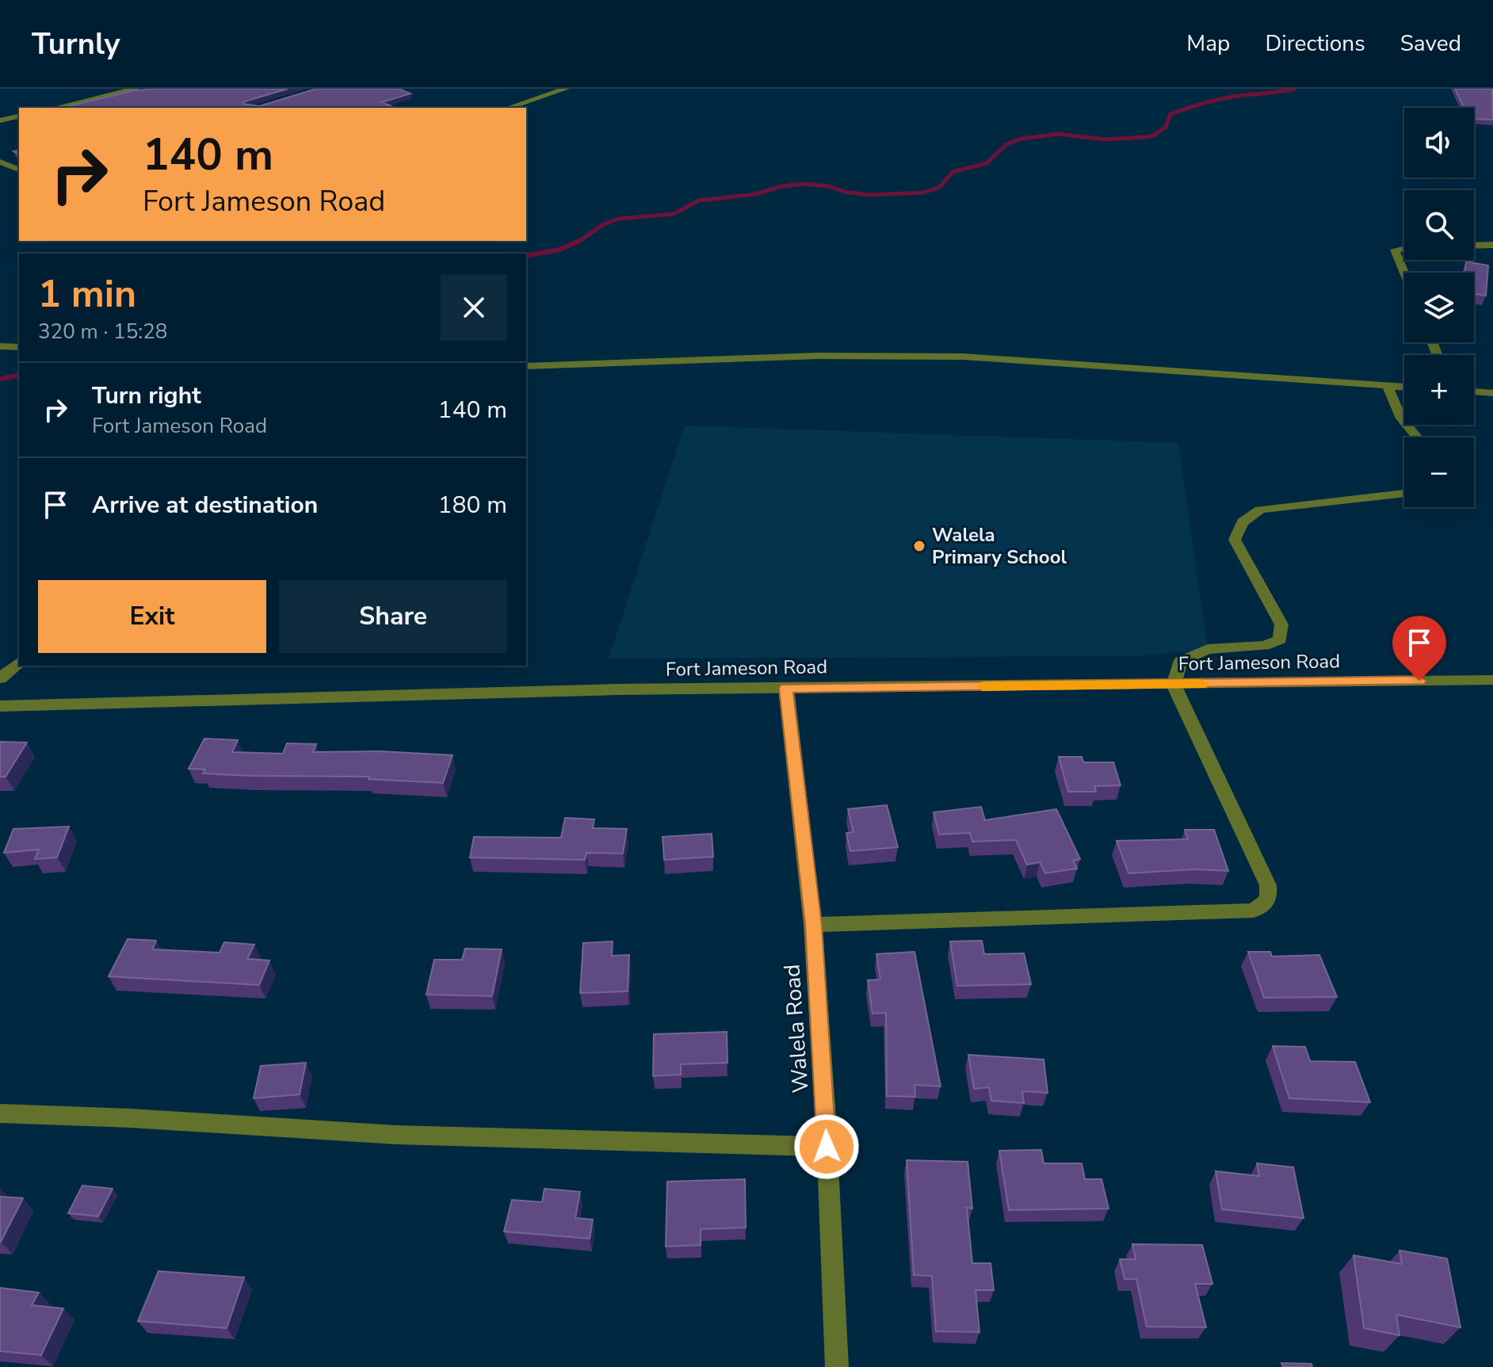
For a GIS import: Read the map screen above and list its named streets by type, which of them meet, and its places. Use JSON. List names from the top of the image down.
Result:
{
  "streets": {
    "street": ["Fort Jameson Road", "Walela Road"]
  },
  "crossings": [
    ["Fort Jameson Road", "Walela Road"]
  ],
  "places": ["Walela Primary School"],
  "page": {
    "header": "Turnly",
    "nav": ["Map", "Directions", "Saved"],
    "map_buttons": ["+", "−"],
    "turn": ["140 m", "Fort Jameson Road"],
    "heading": ["1 min", "320 m · 15:28"],
    "list": [
      {
        "name": "Turn right",
        "note": "Fort Jameson Road",
        "value": "140 m"
      },
      {
        "name": "Arrive at destination",
        "value": "180 m"
      }
    ],
    "buttons": ["Exit", "Share"]
  }
}
